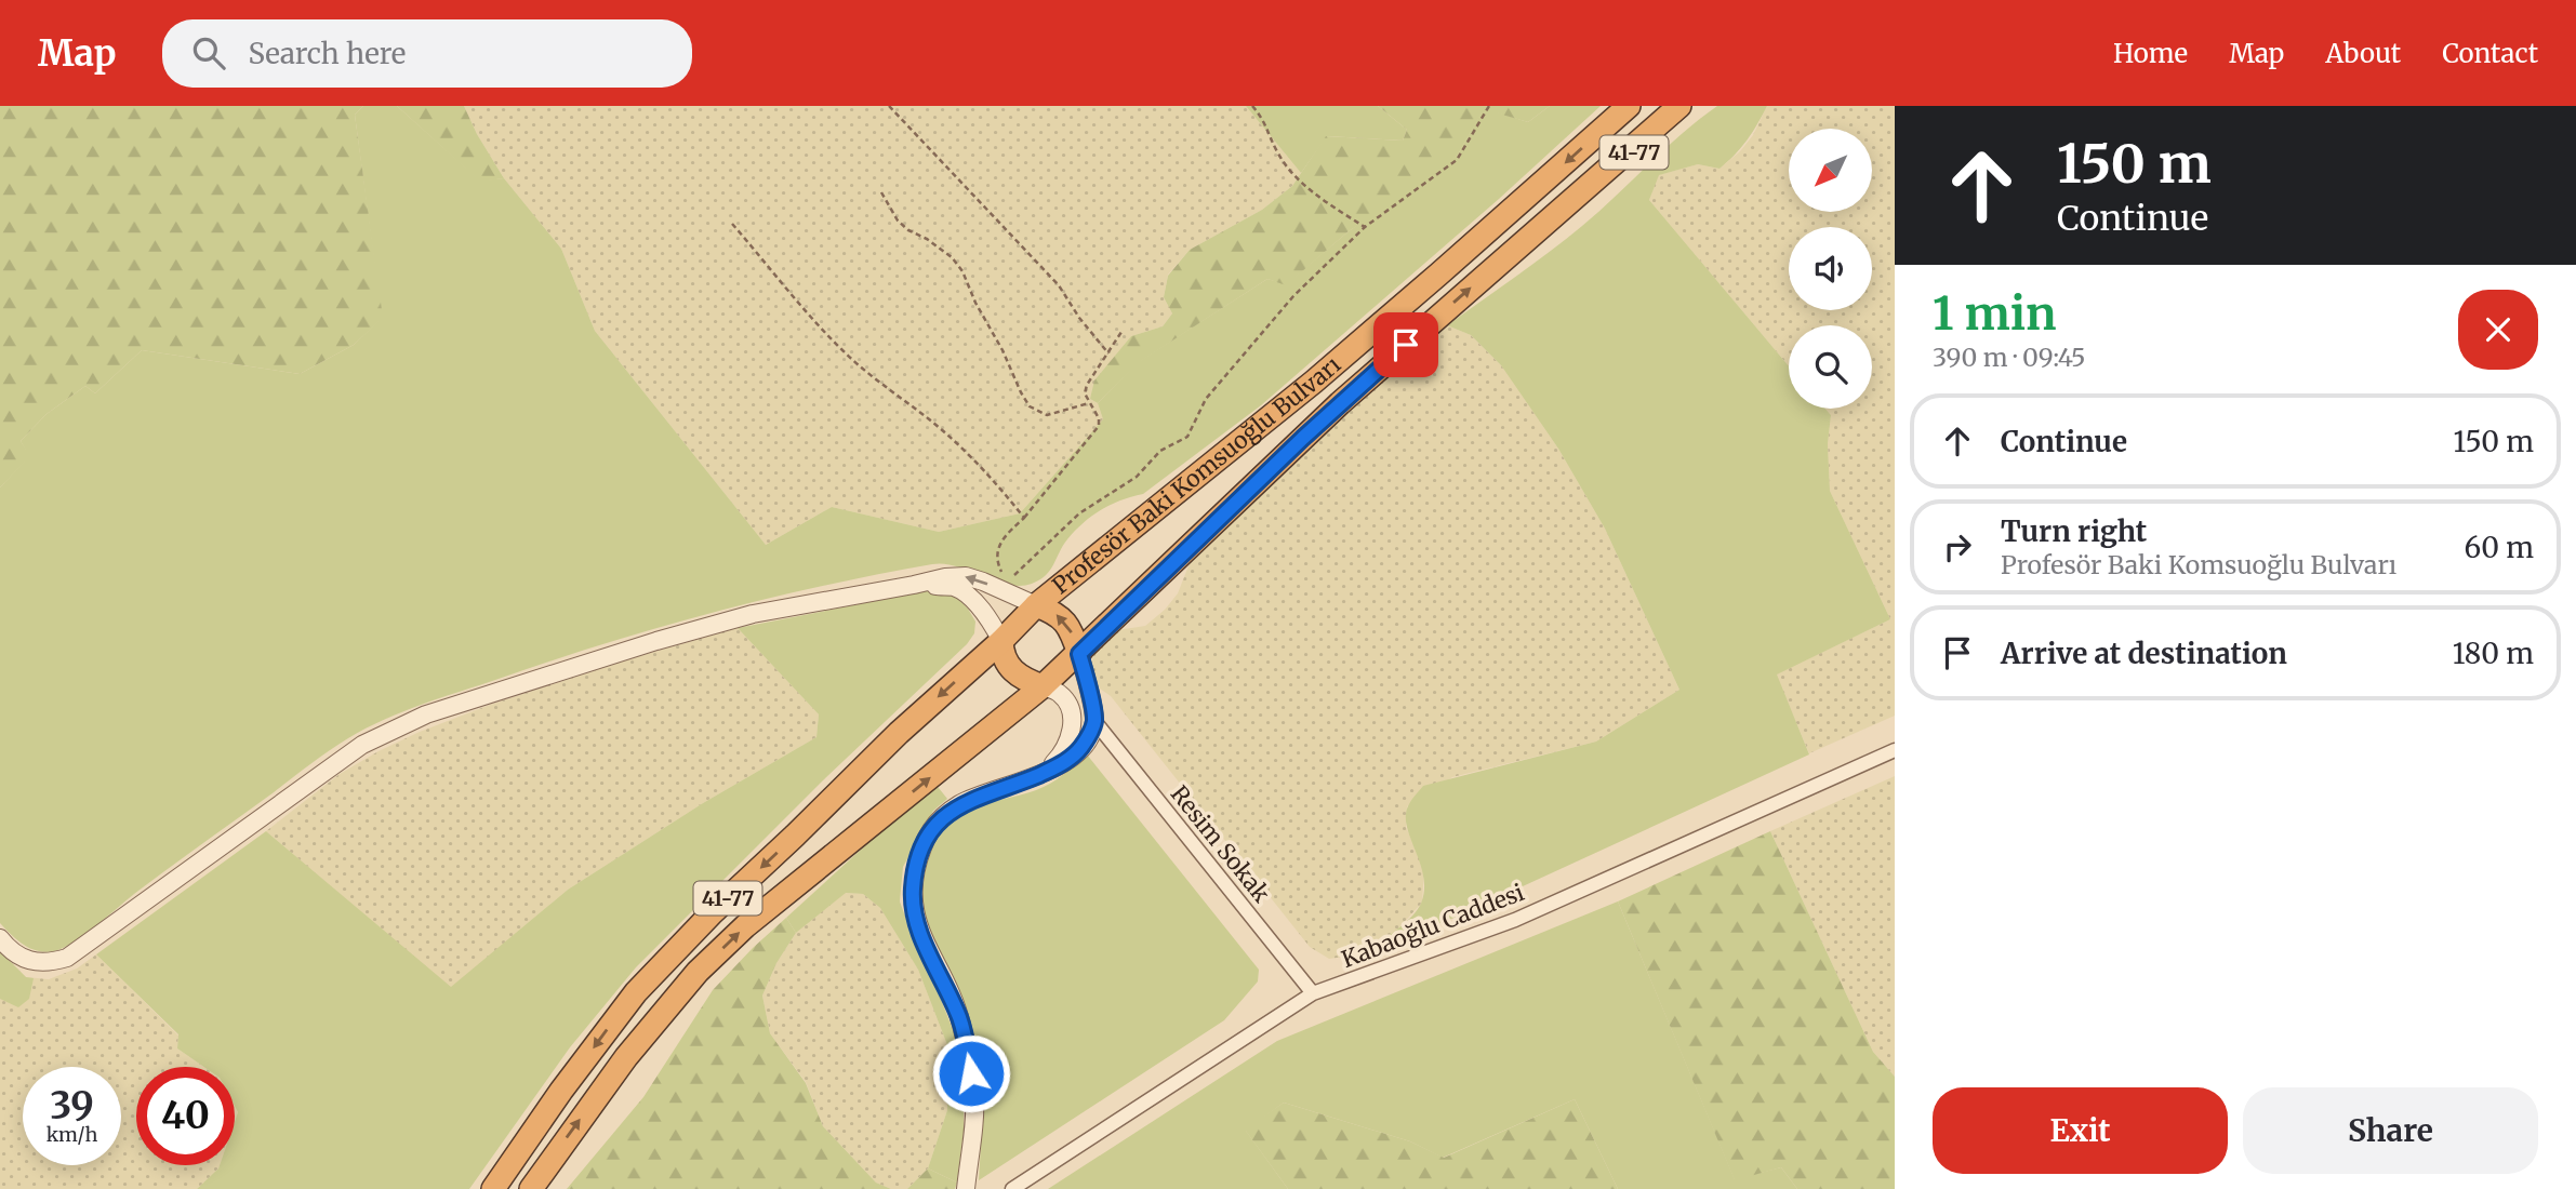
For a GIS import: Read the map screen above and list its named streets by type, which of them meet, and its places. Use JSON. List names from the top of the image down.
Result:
{
  "streets": {
    "highway": ["41-77", "Profesör Baki Komsuoğlu Bulvarı"],
    "street": ["Resim Sokak", "Kabaoğlu Caddesi"]
  },
  "crossings": [
    ["41-77", "Profesör Baki Komsuoğlu Bulvarı"],
    ["Resim Sokak", "Kabaoğlu Caddesi"]
  ],
  "north": "bottom left",
  "page": {
    "header": "Map",
    "search": "Search here",
    "nav": [
      "Home",
      "Map",
      "About",
      "Contact"
    ],
    "turn": ["150 m", "Continue"],
    "heading": ["1 min", "390 m · 09:45"],
    "list": [
      {
        "name": "Continue",
        "value": "150 m"
      },
      {
        "name": "Turn right",
        "note": "Profesör Baki Komsuoğlu Bulvarı",
        "value": "60 m"
      },
      {
        "name": "Arrive at destination",
        "value": "180 m"
      }
    ],
    "speed": "39 km/h",
    "limit": "40",
    "buttons": ["Exit", "Share"]
  }
}
